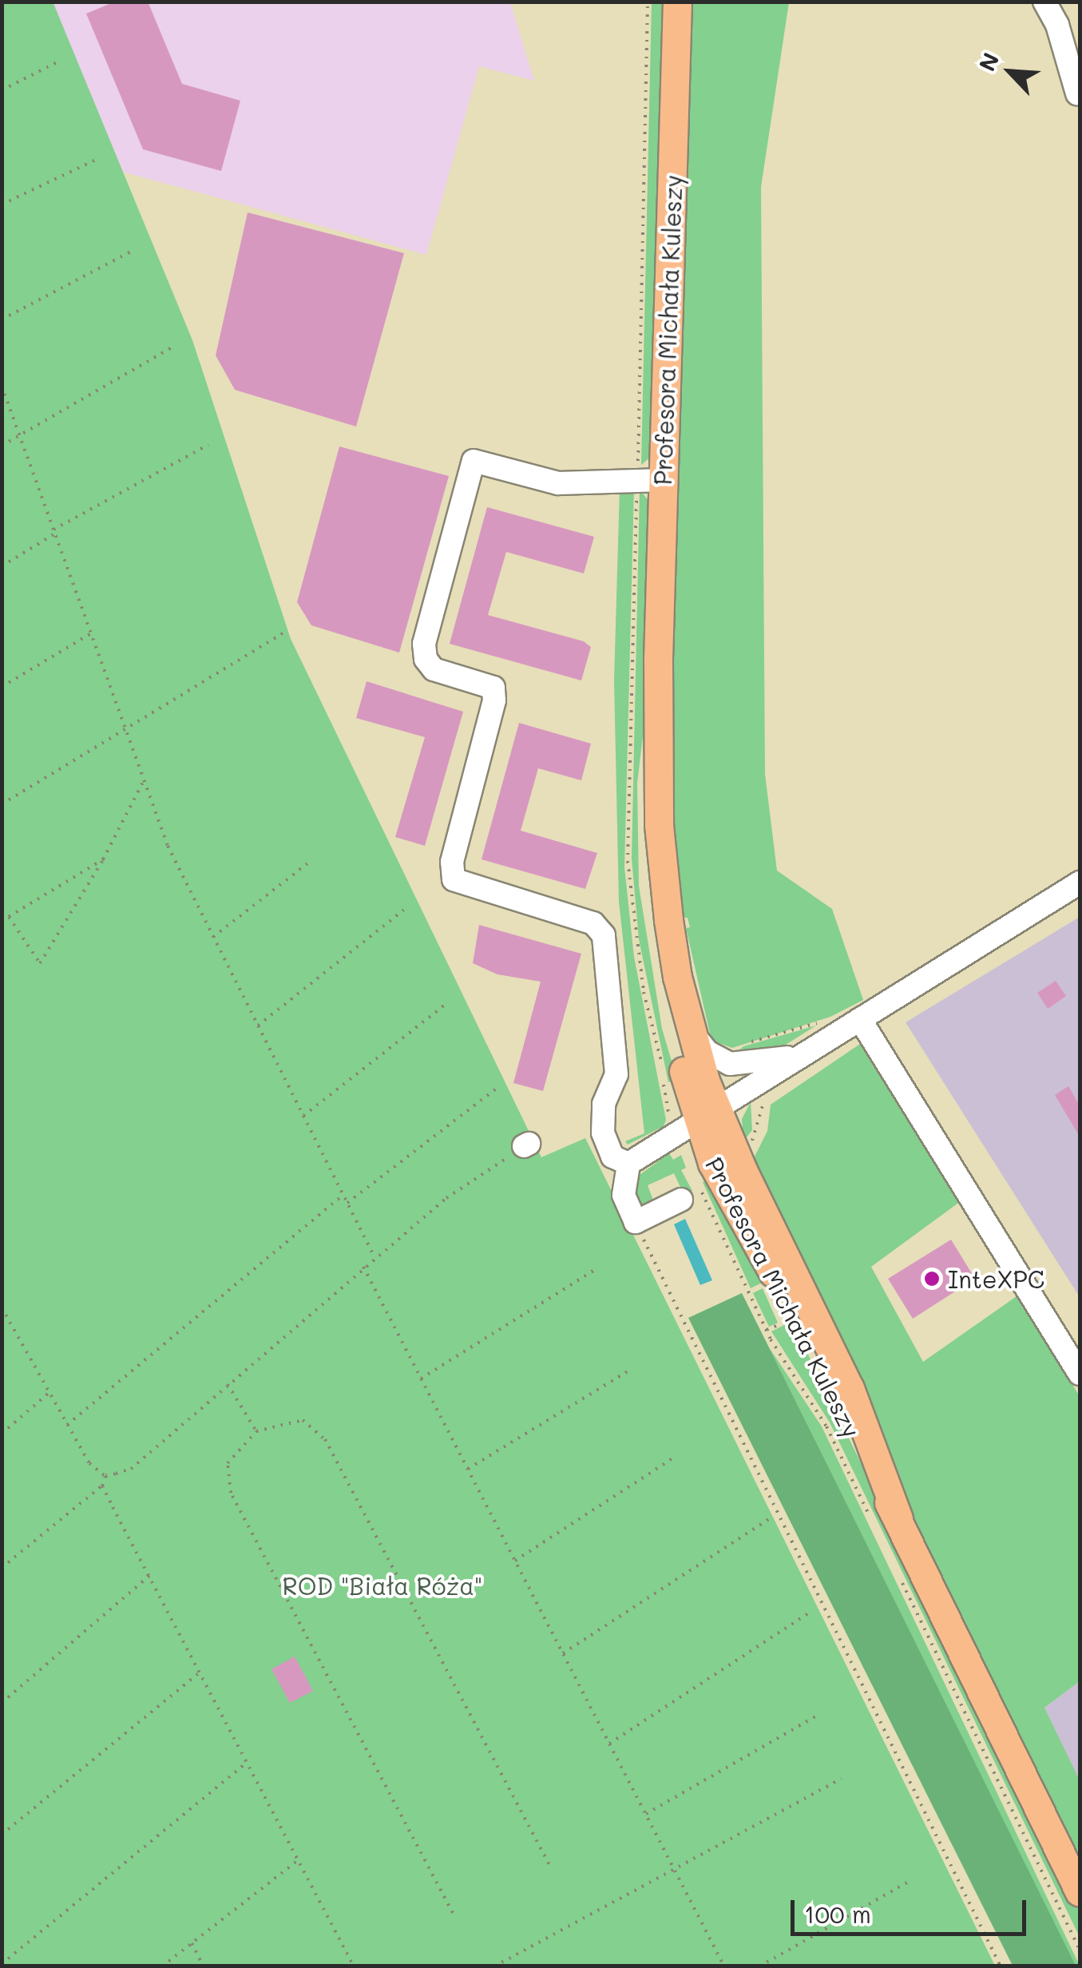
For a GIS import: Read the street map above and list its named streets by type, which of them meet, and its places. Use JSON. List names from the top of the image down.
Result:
{
  "streets": {
    "main road": ["Profesora Michała Kuleszy"]
  },
  "parks": ["ROD \"Biała Róża\""],
  "places": ["InteXPC"],
  "scale_bar": "100 m",
  "north": "top left"
}
